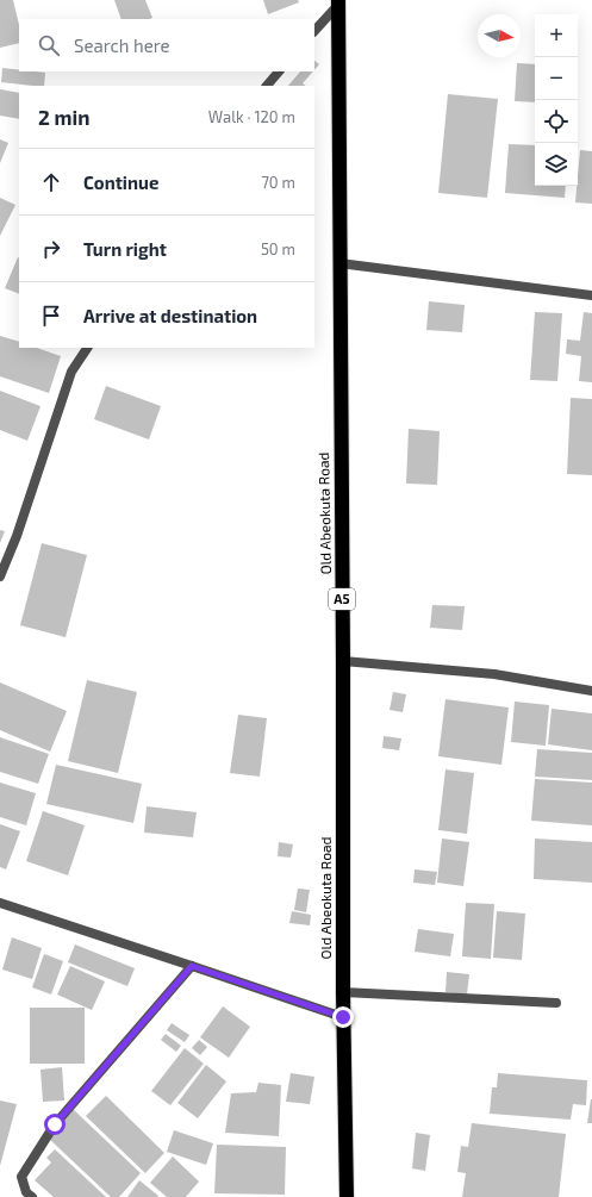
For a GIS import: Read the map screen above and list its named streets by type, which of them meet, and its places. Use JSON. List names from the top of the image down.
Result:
{
  "streets": {
    "highway": ["Old Abeokuta Road", "A5"]
  },
  "north": "right",
  "page": {
    "map_buttons": ["+", "−"],
    "search": "Search here",
    "heading": ["2 min", "Walk · 120 m"],
    "list": [
      ["Continue", "70 m"],
      ["Turn right", "50 m"],
      "Arrive at destination"
    ]
  }
}
